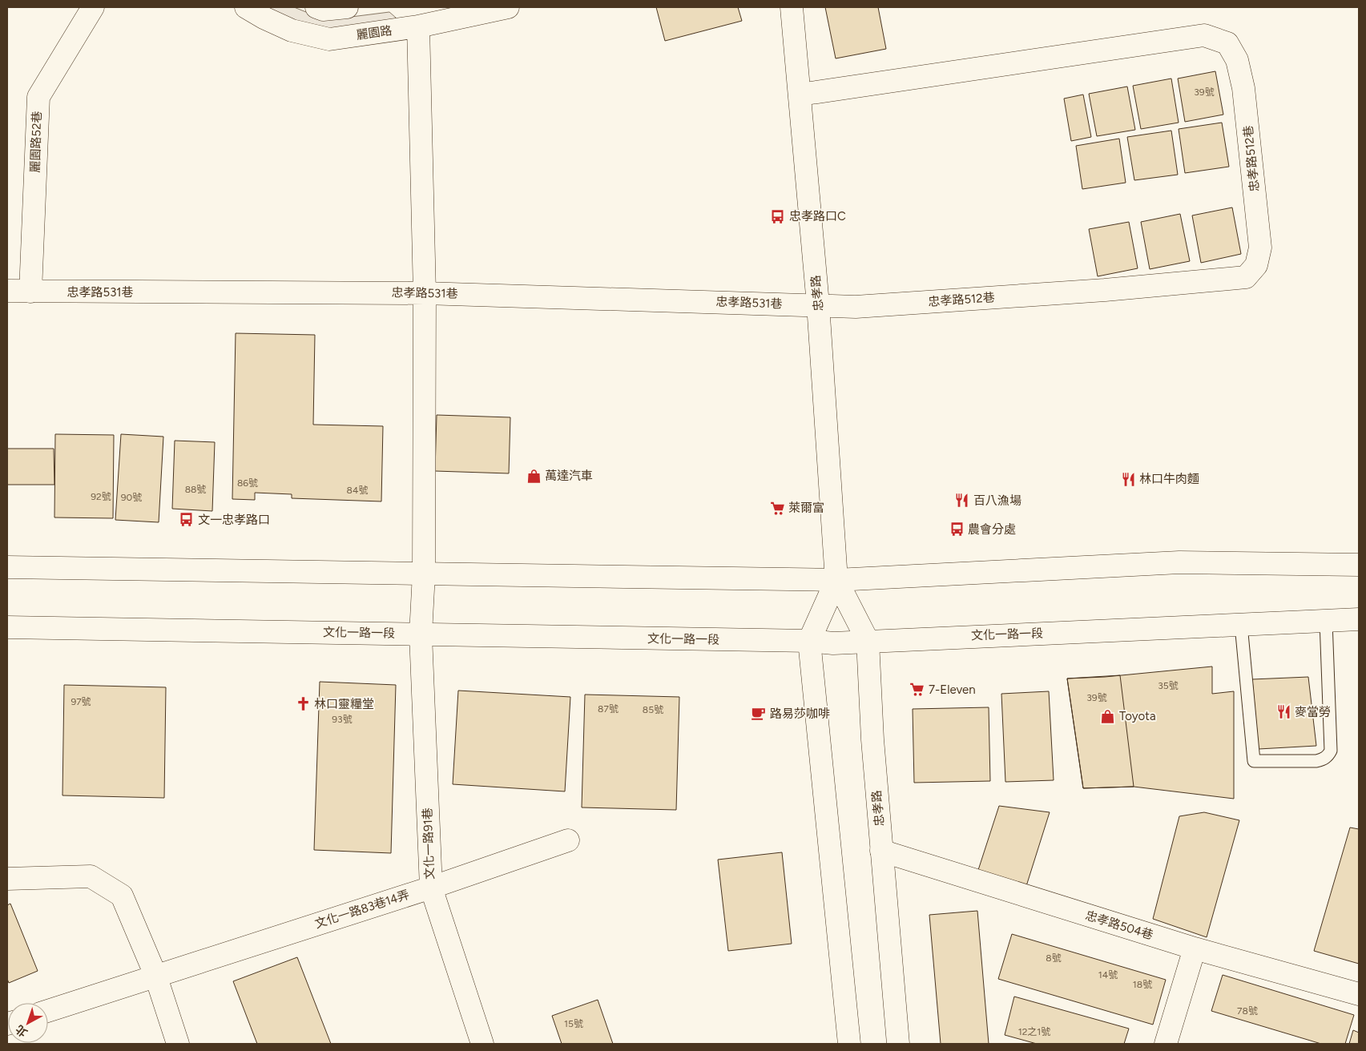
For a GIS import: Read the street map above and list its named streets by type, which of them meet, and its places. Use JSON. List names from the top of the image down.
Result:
{
  "streets": {
    "street": [
      "麗園路",
      "麗園路52巷",
      "忠孝路512巷",
      "忠孝路531巷",
      "忠孝路",
      "文化一路一段",
      "文化一路91巷",
      "文化一路83巷14弄",
      "忠孝路504巷"
    ]
  },
  "crossings": [
    ["麗園路", "文化一路91巷"],
    ["麗園路52巷", "忠孝路531巷"],
    ["忠孝路512巷", "忠孝路531巷"],
    ["忠孝路512巷", "忠孝路"],
    ["忠孝路531巷", "忠孝路"],
    ["忠孝路531巷", "文化一路91巷"],
    ["忠孝路", "文化一路一段"],
    ["忠孝路", "忠孝路504巷"],
    ["文化一路一段", "文化一路91巷"],
    ["文化一路91巷", "文化一路83巷14弄"]
  ],
  "places": {
    "bus stop": ["忠孝路口C", "文一忠孝路口", "農會分處"],
    "shop": ["萬達汽車", "Toyota"],
    "restaurant": ["林口牛肉麵", "百八漁場", "麥當勞"],
    "supermarket": ["萊爾富", "7-Eleven"],
    "church": ["林口靈糧堂"],
    "cafe": ["路易莎咖啡"]
  },
  "house_numbers": [
    "39號",
    "86號",
    "88號",
    "84號",
    "92號",
    "90號",
    "35號",
    "39號",
    "97號",
    "87號",
    "85號",
    "93號",
    "8號",
    "14號",
    "18號",
    "78號",
    "15號",
    "12之1號"
  ],
  "north": "bottom left"
}
